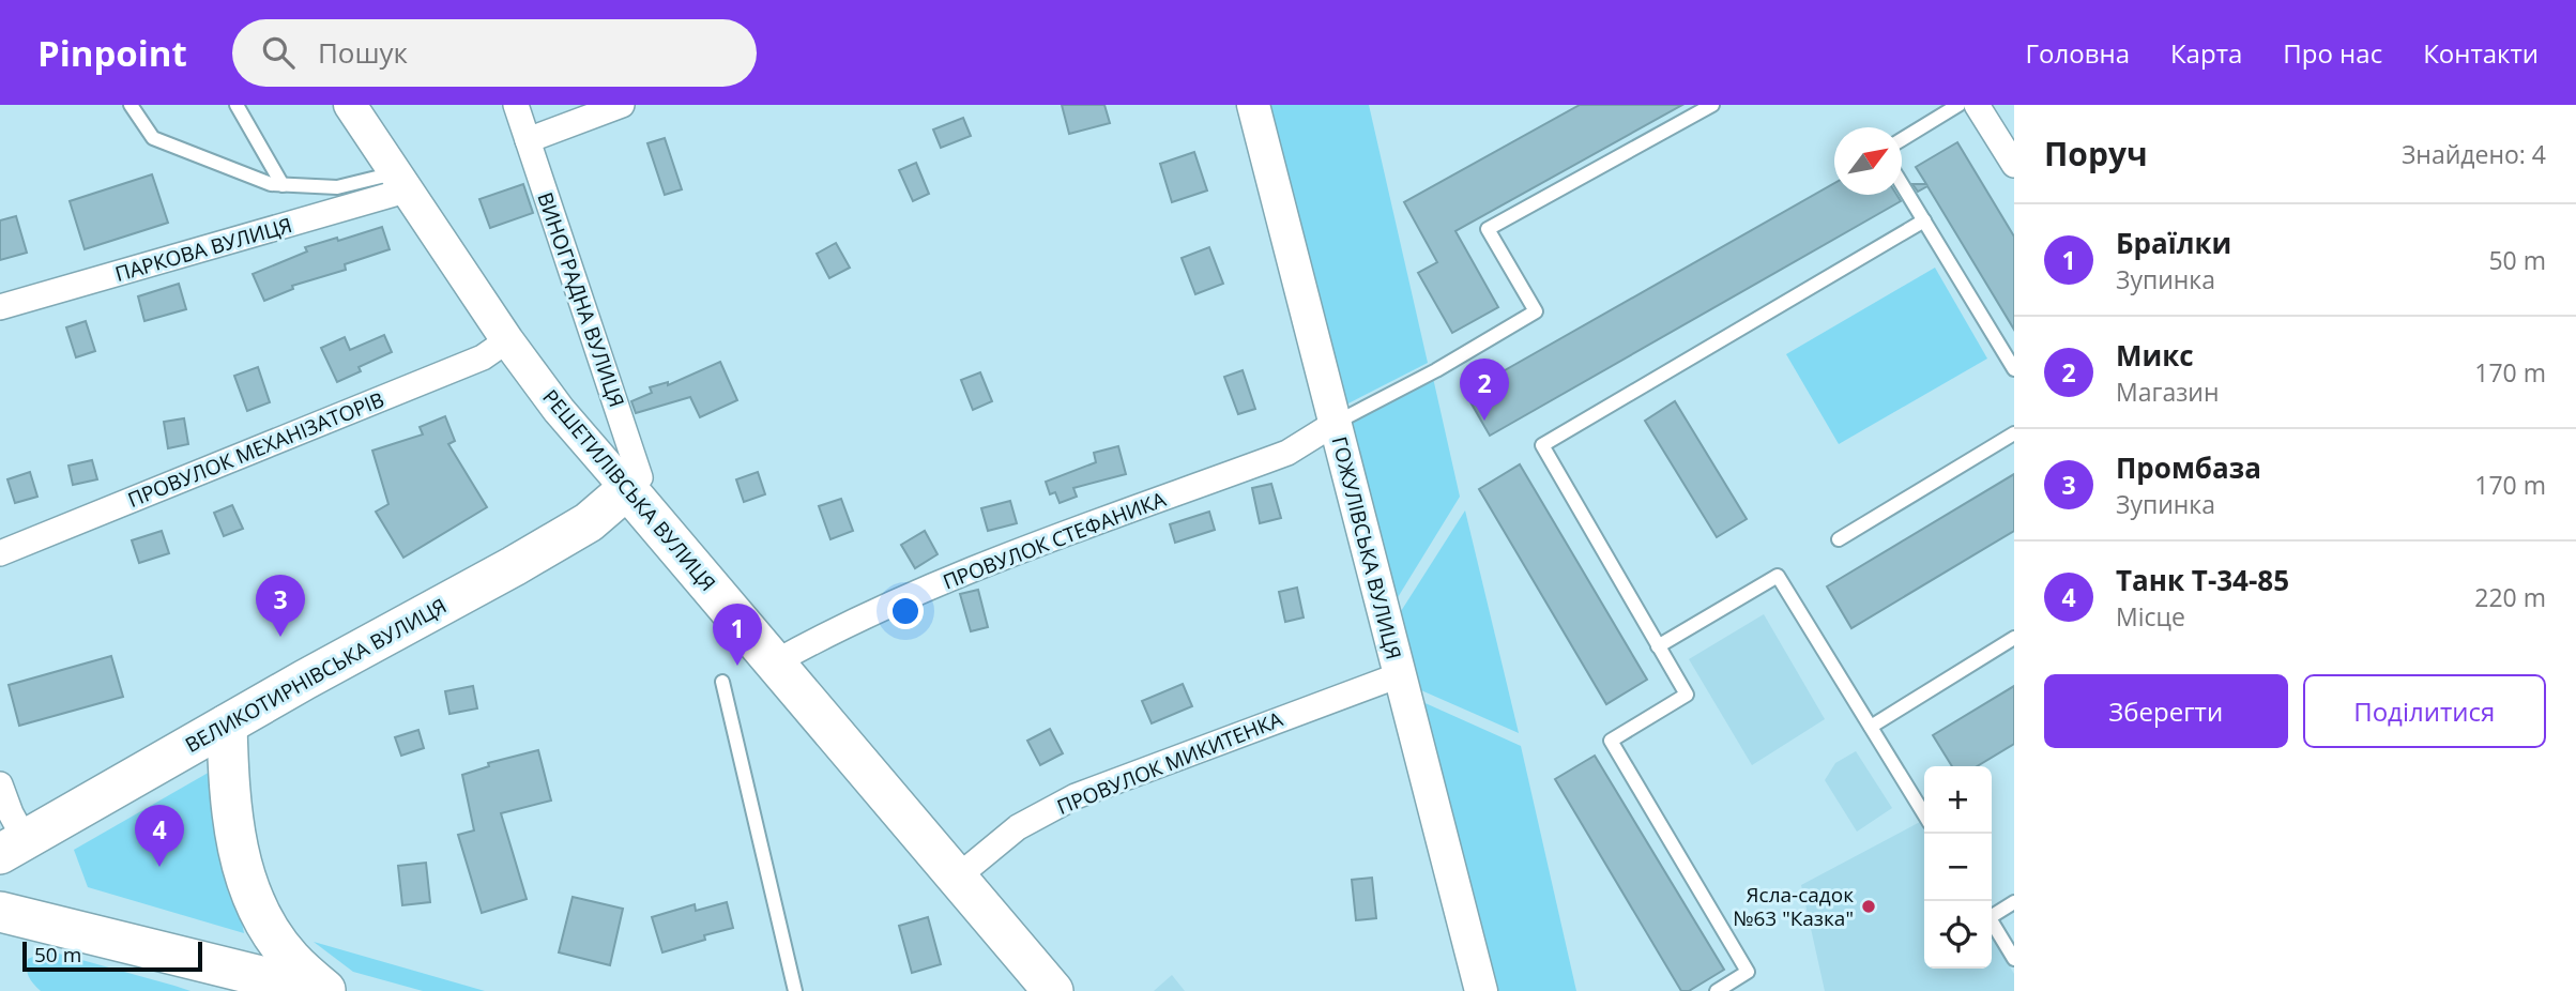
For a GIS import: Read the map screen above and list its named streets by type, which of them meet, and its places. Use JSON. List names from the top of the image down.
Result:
{
  "streets": {
    "main road": ["РЕШЕТИЛІВСЬКА ВУЛИЦЯ", "ВЕЛИКОТИРНІВСЬКА ВУЛИЦЯ"],
    "street": [
      "ПАРКОВА ВУЛИЦЯ",
      "ВИНОГРАДНА ВУЛИЦЯ",
      "ПРОВУЛОК МЕХАНІЗАТОРІВ",
      "ПРОВУЛОК СТЕФАНИКА",
      "ГОЖУЛІВСЬКА ВУЛИЦЯ",
      "ПРОВУЛОК МИКИТЕНКА"
    ]
  },
  "crossings": [
    ["ПАРКОВА ВУЛИЦЯ", "РЕШЕТИЛІВСЬКА ВУЛИЦЯ"],
    ["ВИНОГРАДНА ВУЛИЦЯ", "РЕШЕТИЛІВСЬКА ВУЛИЦЯ"],
    ["ВИНОГРАДНА ВУЛИЦЯ", "ВЕЛИКОТИРНІВСЬКА ВУЛИЦЯ"],
    ["ПРОВУЛОК МЕХАНІЗАТОРІВ", "РЕШЕТИЛІВСЬКА ВУЛИЦЯ"],
    ["РЕШЕТИЛІВСЬКА ВУЛИЦЯ", "ПРОВУЛОК СТЕФАНИКА"],
    ["РЕШЕТИЛІВСЬКА ВУЛИЦЯ", "ВЕЛИКОТИРНІВСЬКА ВУЛИЦЯ"],
    ["РЕШЕТИЛІВСЬКА ВУЛИЦЯ", "ПРОВУЛОК МИКИТЕНКА"],
    ["ПРОВУЛОК СТЕФАНИКА", "ГОЖУЛІВСЬКА ВУЛИЦЯ"],
    ["ГОЖУЛІВСЬКА ВУЛИЦЯ", "ПРОВУЛОК МИКИТЕНКА"]
  ],
  "places": ["Ясла-садок №63 \"Казка\""],
  "scale_bar": "50 m",
  "north": "top right",
  "page": {
    "header": "Pinpoint",
    "search": "Пошук",
    "nav": [
      "Головна",
      "Карта",
      "Про нас",
      "Контакти"
    ],
    "heading": ["Поруч", "Знайдено: 4"],
    "list": [
      {
        "mark": "1",
        "name": "Браїлки",
        "note": "Зупинка",
        "value": "50 m"
      },
      {
        "mark": "2",
        "name": "Микс",
        "note": "Магазин",
        "value": "170 m"
      },
      {
        "mark": "3",
        "name": "Промбаза",
        "note": "Зупинка",
        "value": "170 m"
      },
      {
        "mark": "4",
        "name": "Танк Т-34-85",
        "note": "Місце",
        "value": "220 m"
      }
    ],
    "pins": [
      "2",
      "3",
      "1",
      "4"
    ],
    "buttons": ["Зберегти", "Поділитися"],
    "map_buttons": ["+", "−"],
    "scale": "50 m"
  }
}
